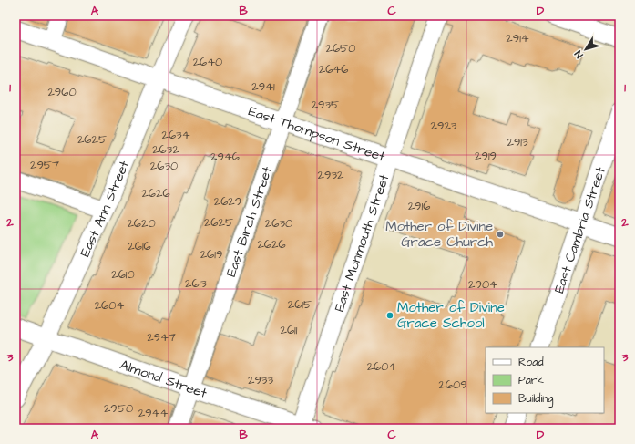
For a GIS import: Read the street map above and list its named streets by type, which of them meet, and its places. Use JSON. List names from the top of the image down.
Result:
{
  "streets": {
    "street": [
      "East Thompson Street",
      "East Ann Street",
      "East Birch Street",
      "East Cambria Street",
      "East Monmouth Street",
      "Almond Street"
    ]
  },
  "crossings": [
    ["East Thompson Street", "East Ann Street"],
    ["East Thompson Street", "East Birch Street"],
    ["East Thompson Street", "East Cambria Street"],
    ["East Thompson Street", "East Monmouth Street"],
    ["East Ann Street", "Almond Street"],
    ["East Birch Street", "Almond Street"],
    ["East Monmouth Street", "Almond Street"]
  ],
  "places": ["Mother of Divine Grace Church", "Mother of Divine Grace School"],
  "house_numbers": [
    "2914",
    "2650",
    "2640",
    "2646",
    "2941",
    "2960",
    "2935",
    "2923",
    "2634",
    "2625",
    "2913",
    "2632",
    "2919",
    "2946",
    "2957",
    "2630",
    "2932",
    "2626",
    "2629",
    "2916",
    "2625",
    "2620",
    "2630",
    "2626",
    "2616",
    "2619",
    "2610",
    "2613",
    "2904",
    "2615",
    "2604",
    "2611",
    "2947",
    "2604",
    "2933",
    "2609",
    "2950",
    "2944"
  ],
  "legend": ["Road", "Park", "Building"],
  "north": "bottom left",
  "grid": {
    "columns": [
      "A",
      "B",
      "C",
      "D"
    ],
    "rows": ["1", "2", "3"]
  }
}
